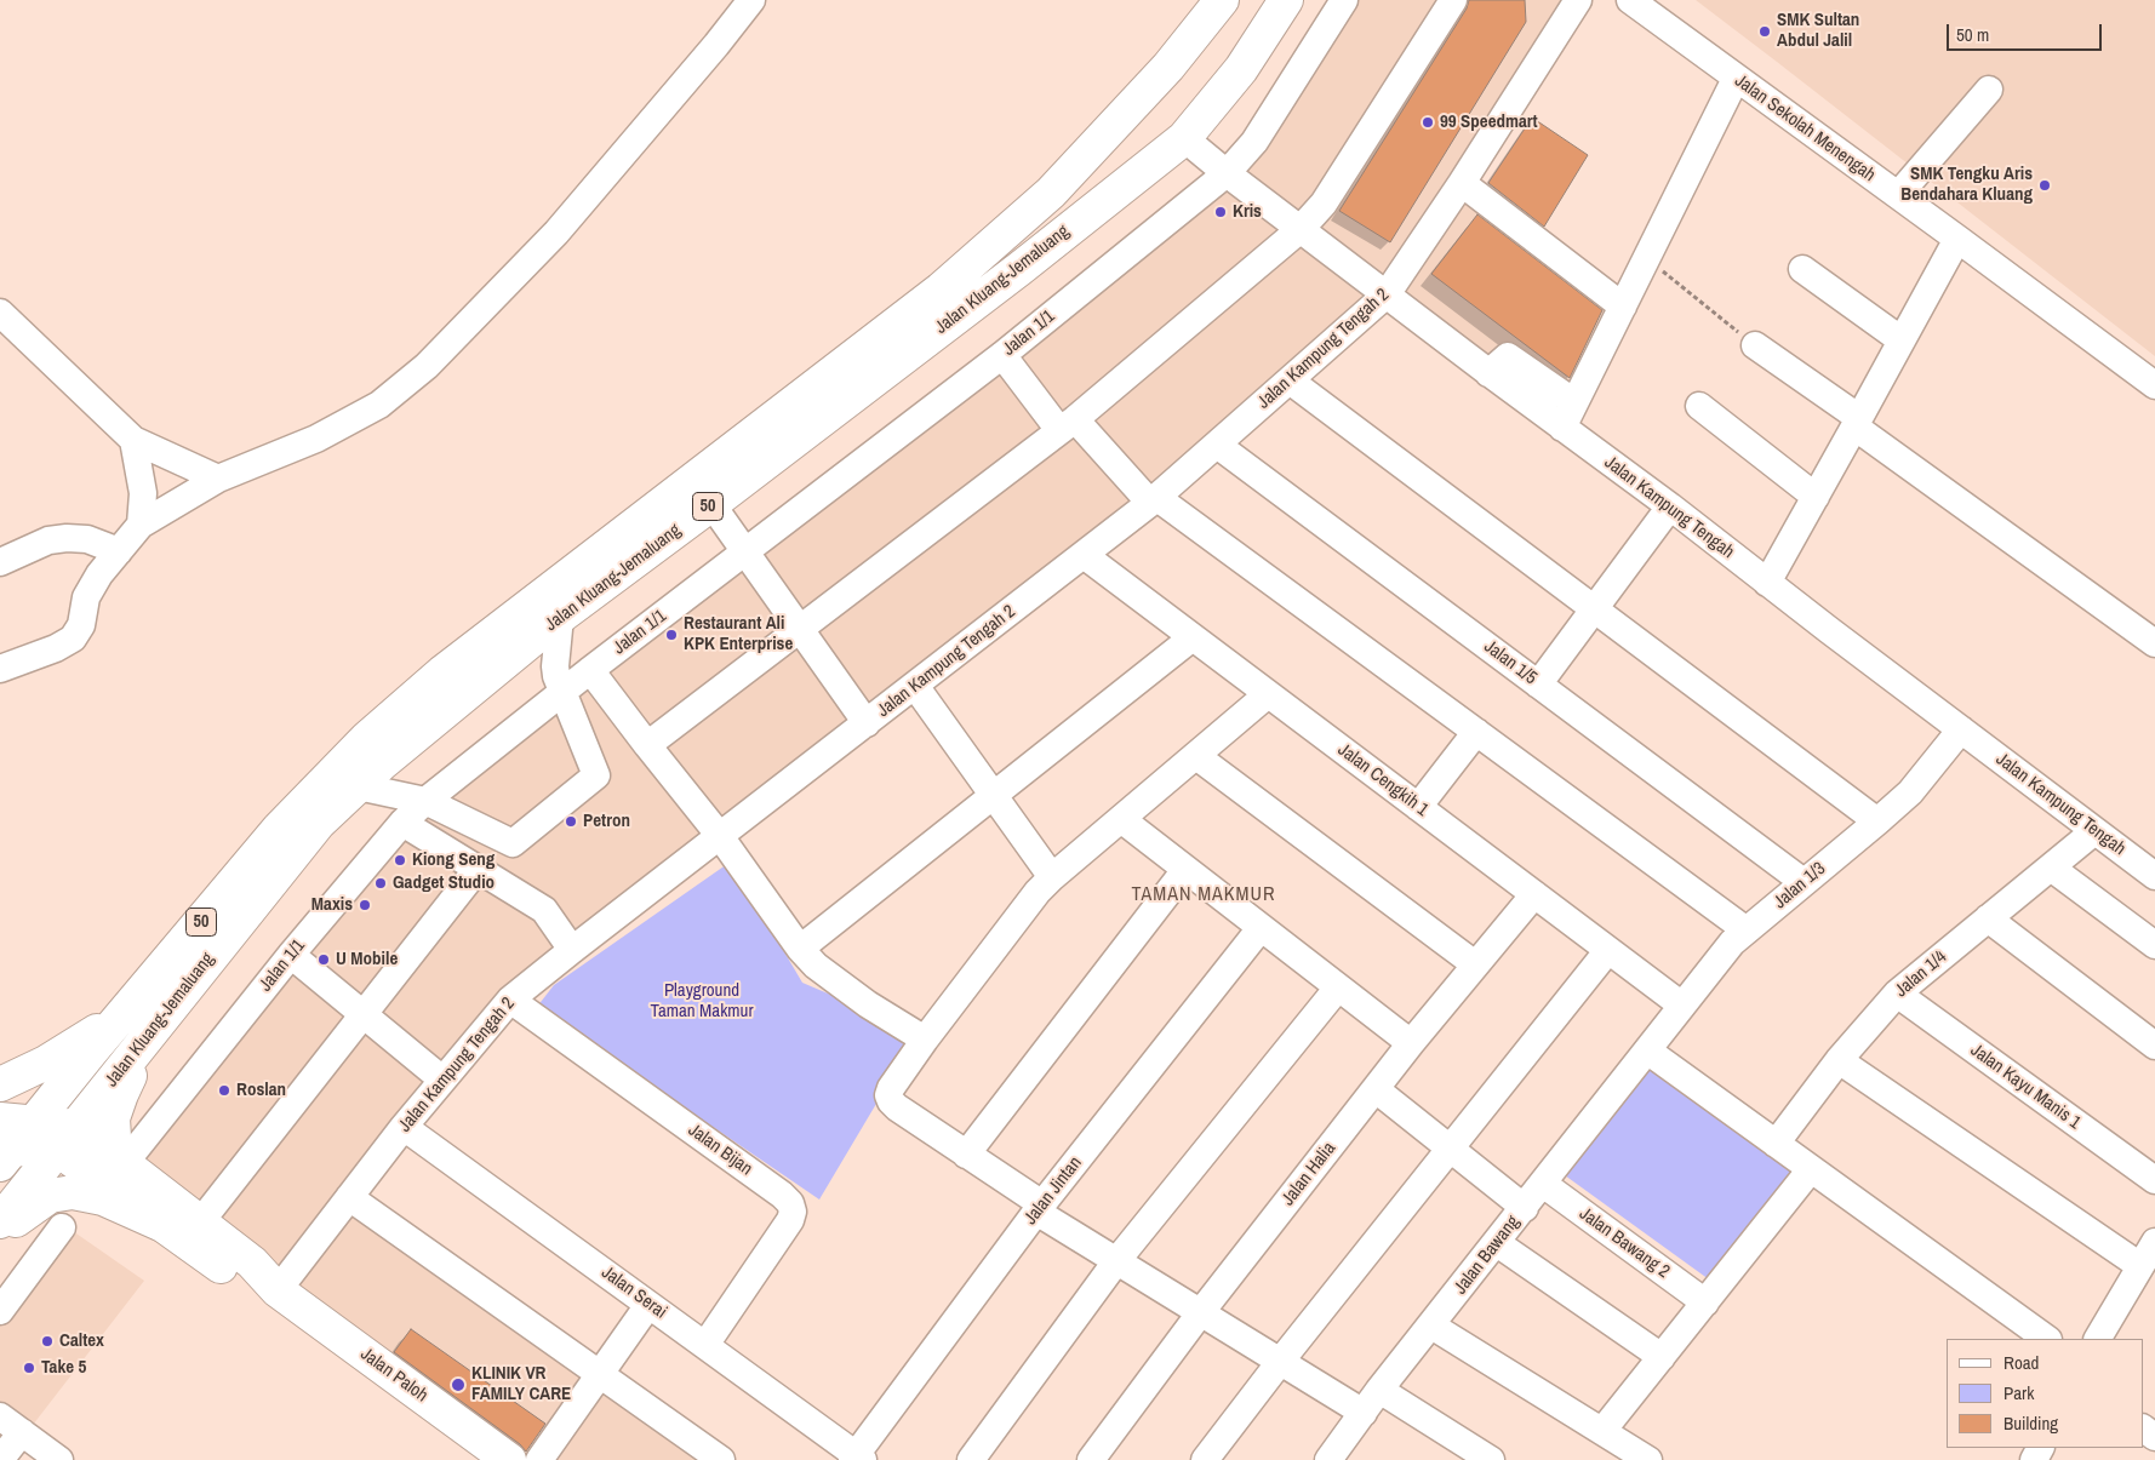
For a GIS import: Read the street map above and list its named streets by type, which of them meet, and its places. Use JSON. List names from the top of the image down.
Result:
{
  "streets": {
    "main road": ["Jalan Kluang-Jemaluang", "50", "Jalan Paloh"],
    "street": [
      "Jalan Sekolah Menengah",
      "Jalan 1/1",
      "Jalan Kampung Tengah 2",
      "Jalan Kampung Tengah",
      "Jalan 1/5",
      "Jalan Cengkih 1",
      "Jalan 1/3",
      "Jalan 1/4",
      "Jalan Kayu Manis 1",
      "Jalan Bijan",
      "Jalan Halia",
      "Jalan Jintan",
      "Jalan Bawang 2",
      "Jalan Bawang",
      "Jalan Serai"
    ]
  },
  "crossings": [
    ["Jalan Kluang-Jemaluang", "Jalan Kampung Tengah"],
    ["Jalan Kluang-Jemaluang", "Jalan Paloh"],
    ["Jalan 1/1", "Jalan Kampung Tengah"],
    ["Jalan 1/1", "Jalan Paloh"],
    ["Jalan Kampung Tengah 2", "Jalan Kampung Tengah"],
    ["Jalan Kampung Tengah 2", "Jalan 1/5"],
    ["Jalan Kampung Tengah 2", "Jalan Cengkih 1"],
    ["Jalan Kampung Tengah 2", "Jalan Bijan"],
    ["Jalan Kampung Tengah 2", "Jalan Serai"],
    ["Jalan Kampung Tengah 2", "Jalan Paloh"],
    ["Jalan Kampung Tengah", "Jalan 1/3"],
    ["Jalan Kampung Tengah", "Jalan 1/4"],
    ["Jalan 1/5", "Jalan 1/3"],
    ["Jalan Cengkih 1", "Jalan 1/3"],
    ["Jalan Cengkih 1", "Jalan Halia"],
    ["Jalan 1/3", "Jalan Bawang"],
    ["Jalan 1/4", "Jalan Kayu Manis 1"],
    ["Jalan Bijan", "Jalan Serai"],
    ["Jalan Jintan", "Jalan Serai"],
    ["Jalan Bawang 2", "Jalan Bawang"]
  ],
  "districts": ["TAMAN MAKMUR"],
  "parks": ["Playground Taman Makmur"],
  "places": [
    "SMK Sultan Abdul Jalil",
    "99 Speedmart",
    "SMK Tengku Aris Bendahara Kluang",
    "Kris",
    "Restaurant Ali KPK Enterprise",
    "Petron",
    "Kiong Seng",
    "Gadget Studio",
    "Maxis",
    "U Mobile",
    "Roslan",
    "Caltex",
    "Take 5",
    "KLINIK VR FAMILY CARE"
  ],
  "legend": ["Road", "Park", "Building"],
  "scale_bar": "50 m"
}
